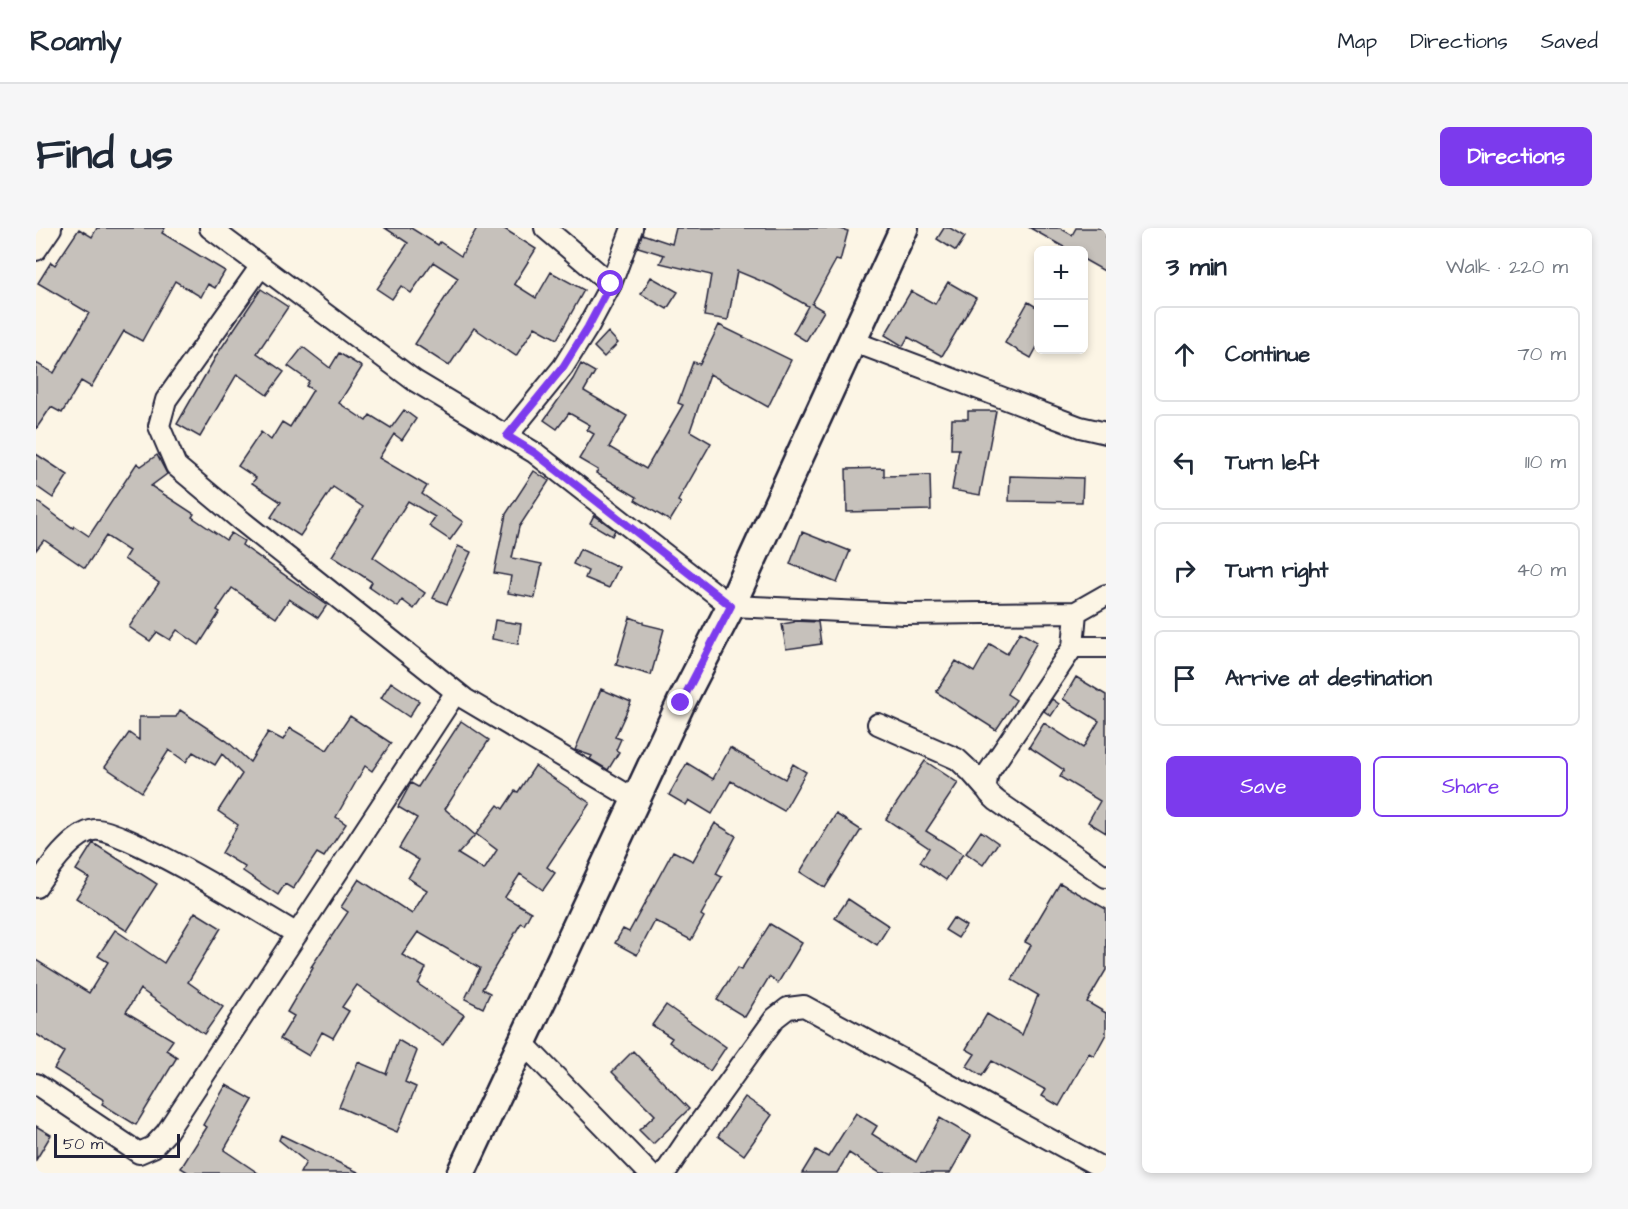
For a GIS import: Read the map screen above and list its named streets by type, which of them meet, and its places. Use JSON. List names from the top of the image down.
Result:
{
  "scale_bar": "50 m",
  "page": {
    "header": "Roamly",
    "nav": ["Map", "Directions", "Saved"],
    "title": "Find us",
    "buttons": [
      "Directions",
      ["Save", "Share"]
    ],
    "heading": ["3 min", "Walk · 220 m"],
    "map_buttons": ["+", "−"],
    "list": [
      ["Continue", "70 m"],
      ["Turn left", "110 m"],
      ["Turn right", "40 m"],
      "Arrive at destination"
    ],
    "scale": "50 m"
  }
}
